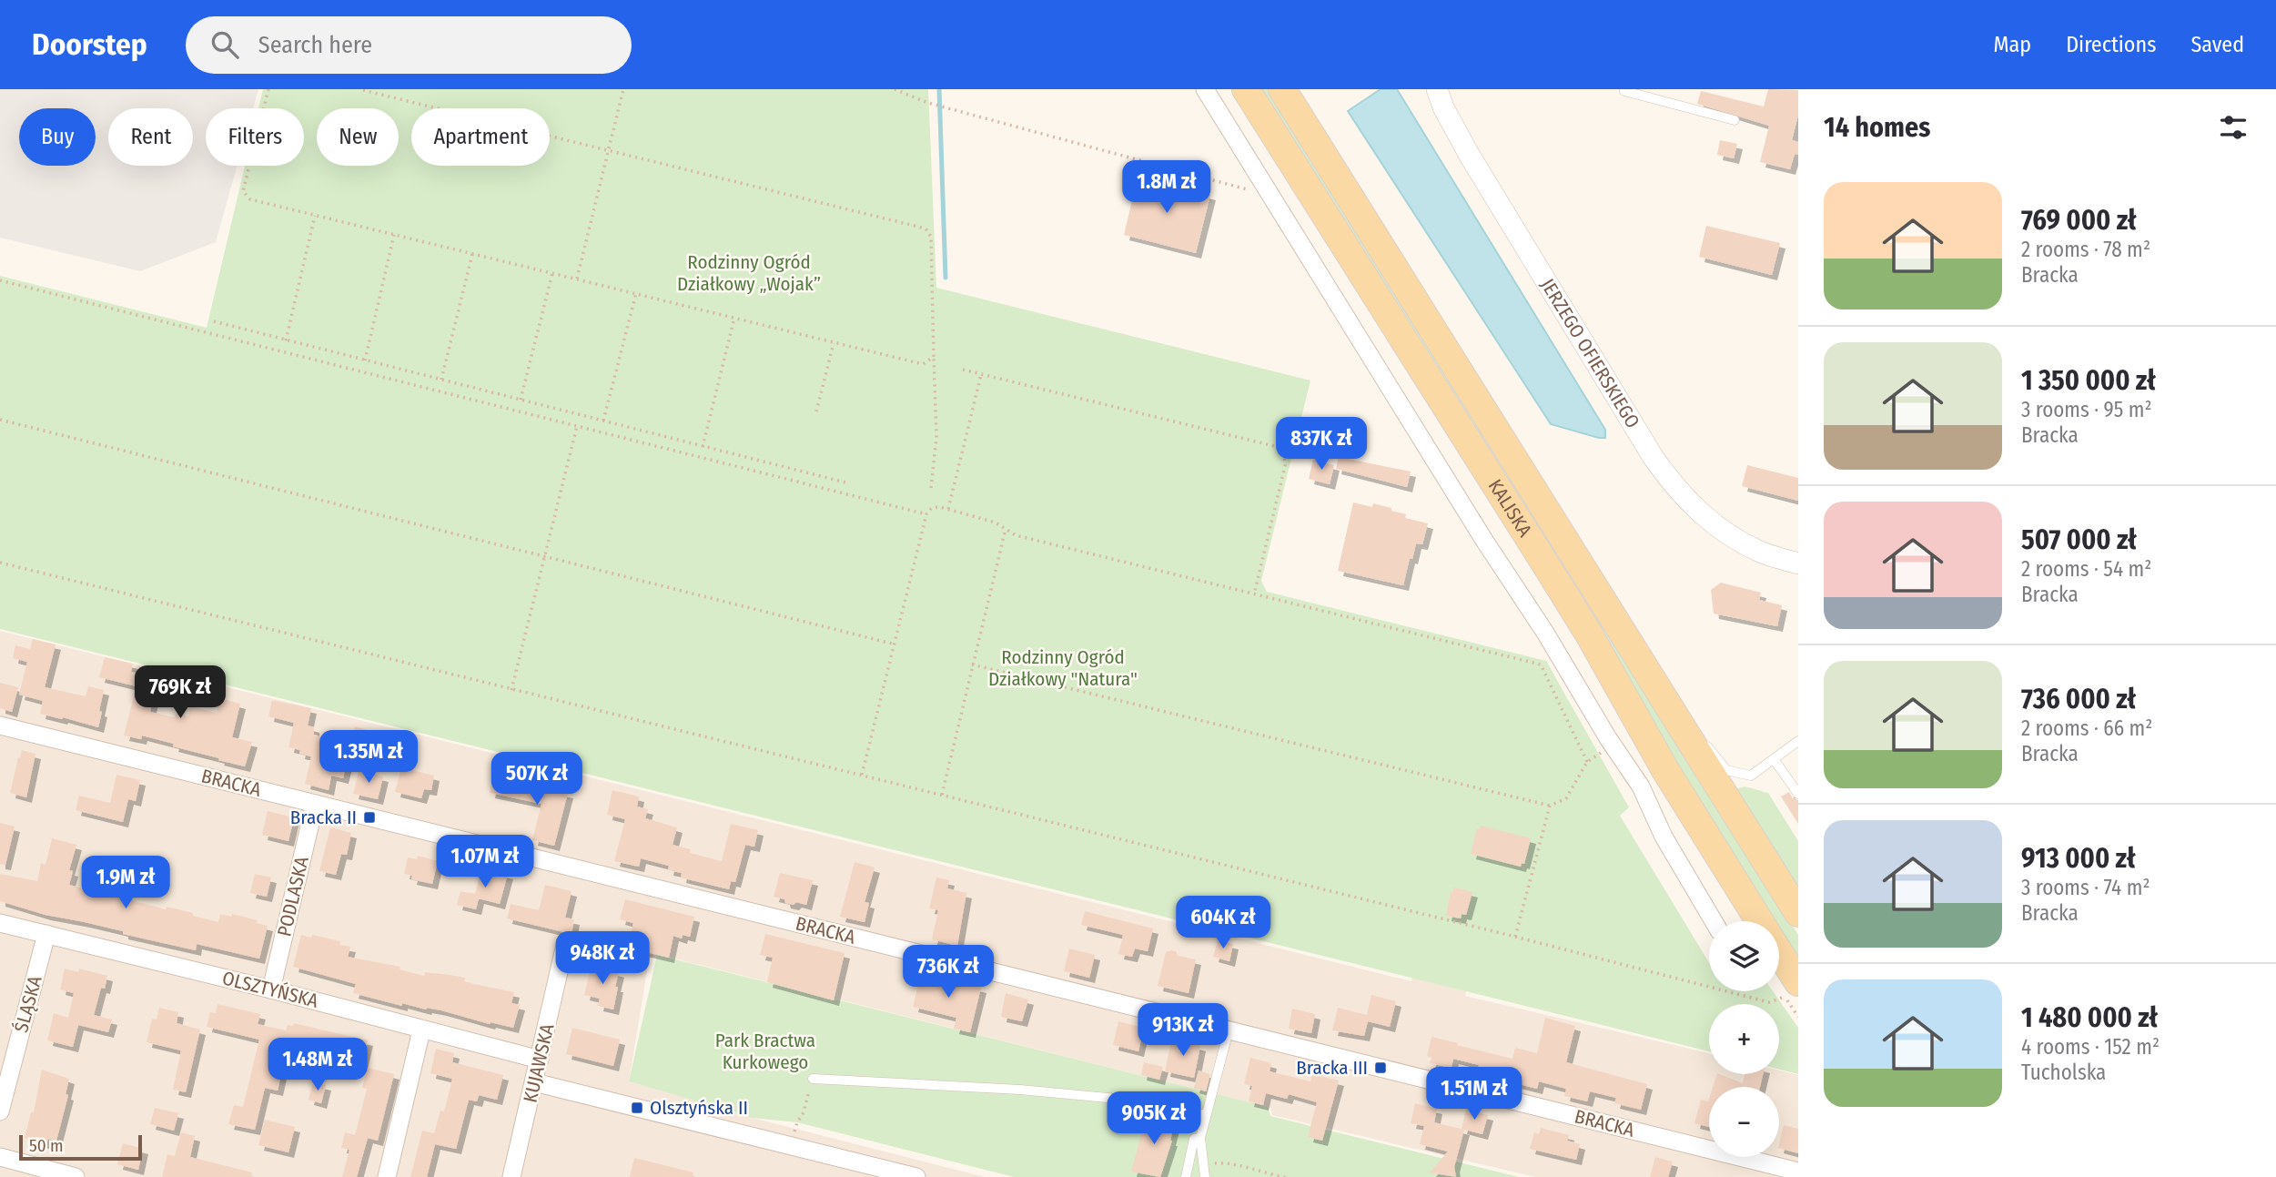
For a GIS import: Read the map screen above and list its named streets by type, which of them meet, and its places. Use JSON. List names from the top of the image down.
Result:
{
  "streets": {
    "main road": ["KALISKA"],
    "street": [
      "JERZEGO OFIERSKIEGO",
      "BRACKA",
      "PODLASKA",
      "OLSZTYŃSKA",
      "ŚLĄSKA",
      "KUJAWSKA"
    ]
  },
  "crossings": [
    ["BRACKA", "PODLASKA"],
    ["PODLASKA", "OLSZTYŃSKA"],
    ["OLSZTYŃSKA", "ŚLĄSKA"],
    ["OLSZTYŃSKA", "KUJAWSKA"]
  ],
  "parks": ["Rodzinny Ogród Działkowy „Wojak”", "Rodzinny Ogród Działkowy \"Natura\"", "Park Bractwa Kurkowego"],
  "places": {
    "transit": ["Bracka II", "Bracka III", "Olsztyńska II"]
  },
  "scale_bar": "50 m",
  "page": {
    "header": "Doorstep",
    "search": "Search here",
    "nav": ["Map", "Directions", "Saved"],
    "heading": "14 homes",
    "chip": [
      "Buy",
      "Rent",
      "Filters",
      "New",
      "Apartment"
    ],
    "price": [
      "1.8M zł",
      "837K zł",
      "769K zł",
      "1.35M zł",
      "507K zł",
      "1.07M zł",
      "1.9M zł",
      "604K zł",
      "948K zł",
      "736K zł",
      "913K zł",
      "1.48M zł",
      "1.51M zł",
      "905K zł"
    ],
    "list": [
      {
        "name": "769 000 zł",
        "note": "2 rooms · 78 m² · Bracka"
      },
      {
        "name": "1 350 000 zł",
        "note": "3 rooms · 95 m² · Bracka"
      },
      {
        "name": "507 000 zł",
        "note": "2 rooms · 54 m² · Bracka"
      },
      {
        "name": "736 000 zł",
        "note": "2 rooms · 66 m² · Bracka"
      },
      {
        "name": "913 000 zł",
        "note": "3 rooms · 74 m² · Bracka"
      },
      {
        "name": "1 480 000 zł",
        "note": "4 rooms · 152 m² · Tucholska"
      }
    ],
    "map_buttons": ["+", "−"],
    "scale": "50 m"
  }
}
